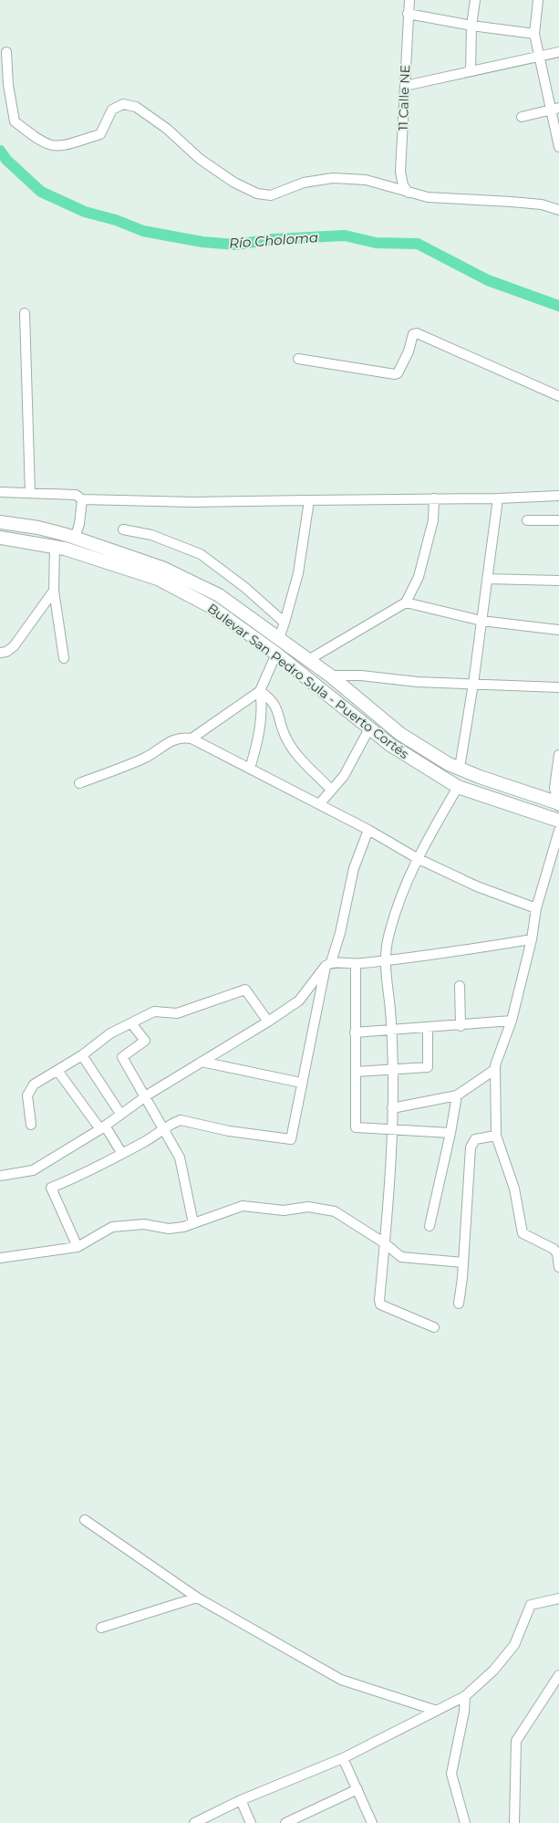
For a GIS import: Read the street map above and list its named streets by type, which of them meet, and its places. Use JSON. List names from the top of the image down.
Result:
{
  "streets": {
    "highway": ["Bulevar San Pedro Sula - Puerto Cortés"],
    "street": ["11 Calle NE"]
  },
  "water": ["Río Choloma"]
}
